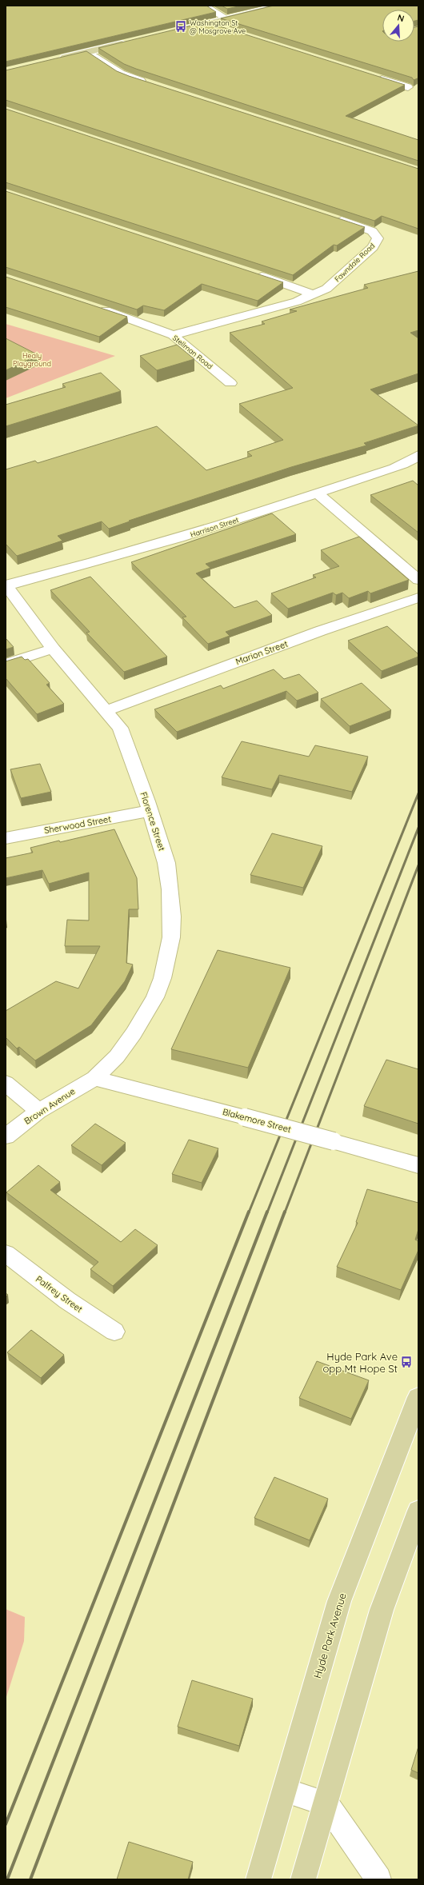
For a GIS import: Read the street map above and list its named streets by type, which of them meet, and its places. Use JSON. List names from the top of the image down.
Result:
{
  "streets": {
    "main road": ["Hyde Park Avenue"],
    "street": [
      "Fawndale Road",
      "Stellman Road",
      "Harrison Street",
      "Marion Street",
      "Florence Street",
      "Sherwood Street",
      "Brown Avenue",
      "Blakemore Street",
      "Palfrey Street"
    ]
  },
  "crossings": [
    ["Fawndale Road", "Stellman Road"],
    ["Harrison Street", "Florence Street"],
    ["Marion Street", "Florence Street"],
    ["Florence Street", "Sherwood Street"],
    ["Florence Street", "Brown Avenue"],
    ["Florence Street", "Blakemore Street"],
    ["Brown Avenue", "Blakemore Street"]
  ],
  "parks": ["Healy Playground"],
  "places": {
    "bus stop": ["Washington St @ Mosgrove Ave", "Hyde Park Ave opp Mt Hope St"]
  },
  "north": "top"
}
